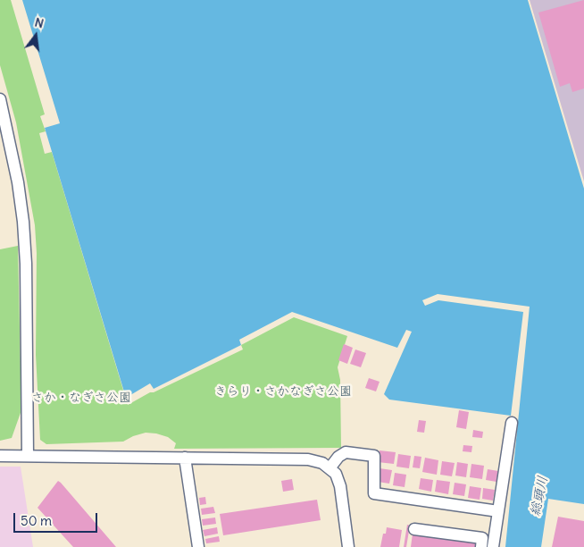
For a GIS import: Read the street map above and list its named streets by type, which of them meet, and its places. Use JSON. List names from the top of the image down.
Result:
{
  "water": ["総頭川"],
  "parks": ["きらり・さかなぎさ公園", "さか・なぎさ公園"],
  "scale_bar": "50 m",
  "north": "top"
}
